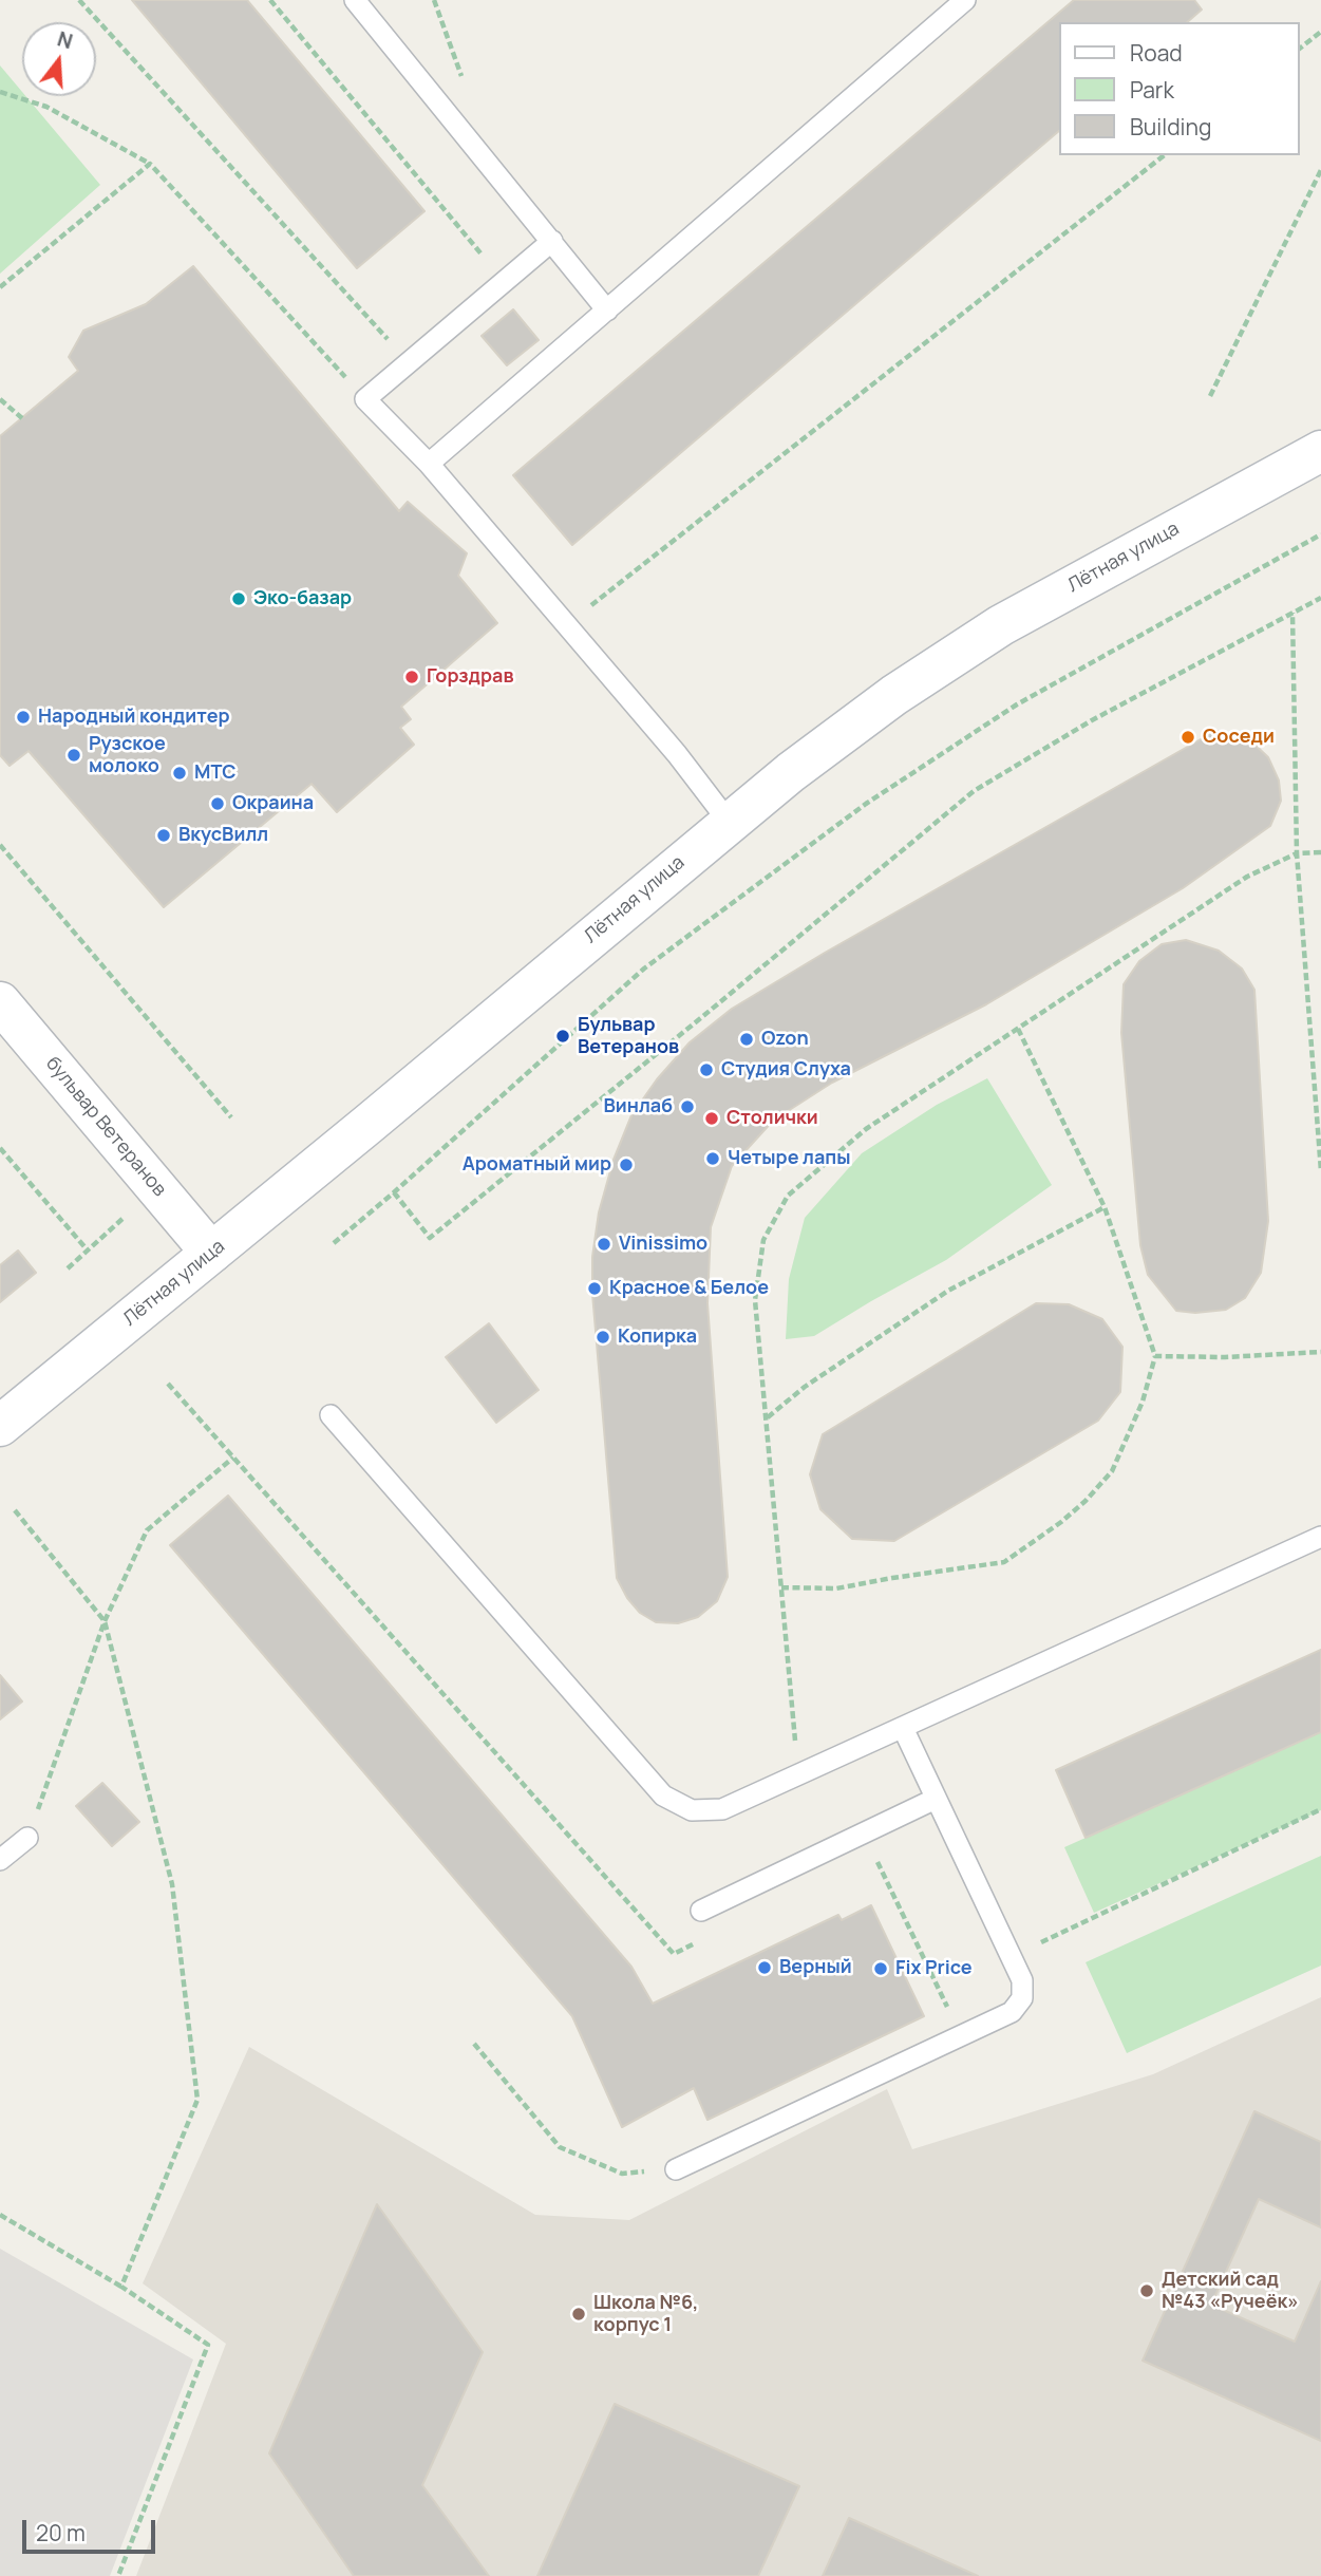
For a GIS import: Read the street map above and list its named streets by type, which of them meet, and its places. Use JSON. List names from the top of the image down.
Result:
{
  "streets": {
    "street": ["Лётная улица", "бульвар Ветеранов"]
  },
  "crossings": [
    ["Лётная улица", "бульвар Ветеранов"]
  ],
  "places": [
    "Эко-базар",
    "Горздрав",
    "Народный кондитер",
    "Соседи",
    "Рузское молоко",
    "МТС",
    "Окраина",
    "ВкусВилл",
    "Бульвар Ветеранов",
    "Ozon",
    "Студия Слуха",
    "Винлаб",
    "Столички",
    "Четыре лапы",
    "Ароматный мир",
    "Vinissimo",
    "Красное & Белое",
    "Копирка",
    "Верный",
    "Fix Price",
    "Детский сад №43 «Ручеёк»",
    "Школа №6, корпус 1"
  ],
  "legend": ["Road", "Park", "Building"],
  "scale_bar": "20 m",
  "north": "top"
}
